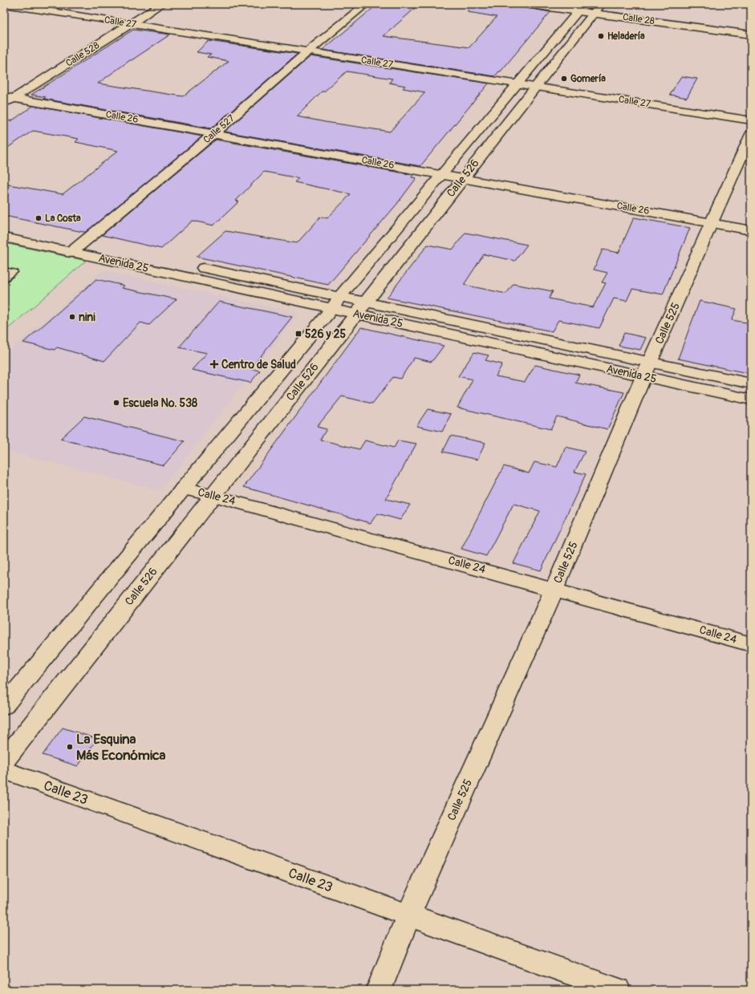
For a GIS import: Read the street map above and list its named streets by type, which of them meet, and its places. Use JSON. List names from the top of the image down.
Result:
{
  "streets": {
    "street": [
      "Calle 28",
      "Calle 27",
      "Calle 528",
      "Calle 26",
      "Calle 527",
      "Calle 526",
      "Avenida 25",
      "Calle 525",
      "Calle 24",
      "Calle 23"
    ]
  },
  "crossings": [
    ["Calle 28", "Calle 526"],
    ["Calle 27", "Calle 528"],
    ["Calle 27", "Calle 527"],
    ["Calle 27", "Calle 526"],
    ["Calle 528", "Calle 26"],
    ["Calle 26", "Calle 527"],
    ["Calle 26", "Calle 526"],
    ["Calle 26", "Calle 525"],
    ["Calle 527", "Avenida 25"],
    ["Calle 526", "Avenida 25"],
    ["Calle 526", "Calle 24"],
    ["Avenida 25", "Calle 525"],
    ["Calle 525", "Calle 24"],
    ["Calle 525", "Calle 23"]
  ],
  "places": {
    "other": [
      "Heladería",
      "Gomería",
      "La Costa",
      "nini",
      "Escuela No. 538",
      "La Esquina Más Económica"
    ],
    "transit": ["526 y 25"],
    "health": ["Centro de Salud"]
  }
}
